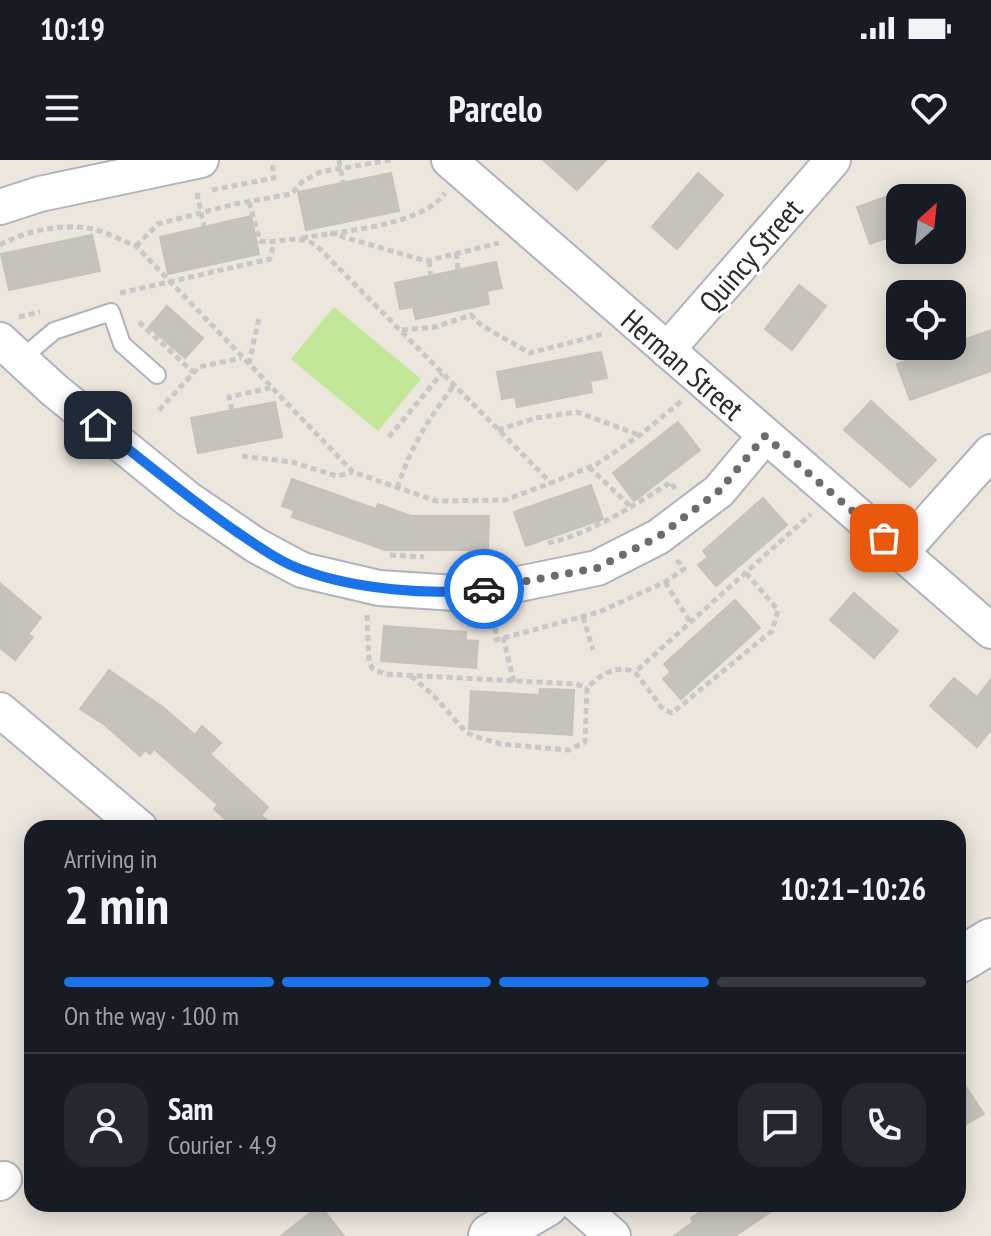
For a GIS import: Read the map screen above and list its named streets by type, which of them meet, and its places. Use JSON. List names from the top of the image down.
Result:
{
  "streets": {
    "street": ["Quincy Street", "Herman Street"]
  },
  "crossings": [
    ["Quincy Street", "Herman Street"]
  ],
  "north": "top right",
  "page": {
    "status": "10:19",
    "header": "Parcelo",
    "heading": ["2 min", "Arriving in", "10:21–10:26"],
    "panel": ["Sam", "Courier · 4.9"],
    "bar": "On the way · 100 m"
  }
}
